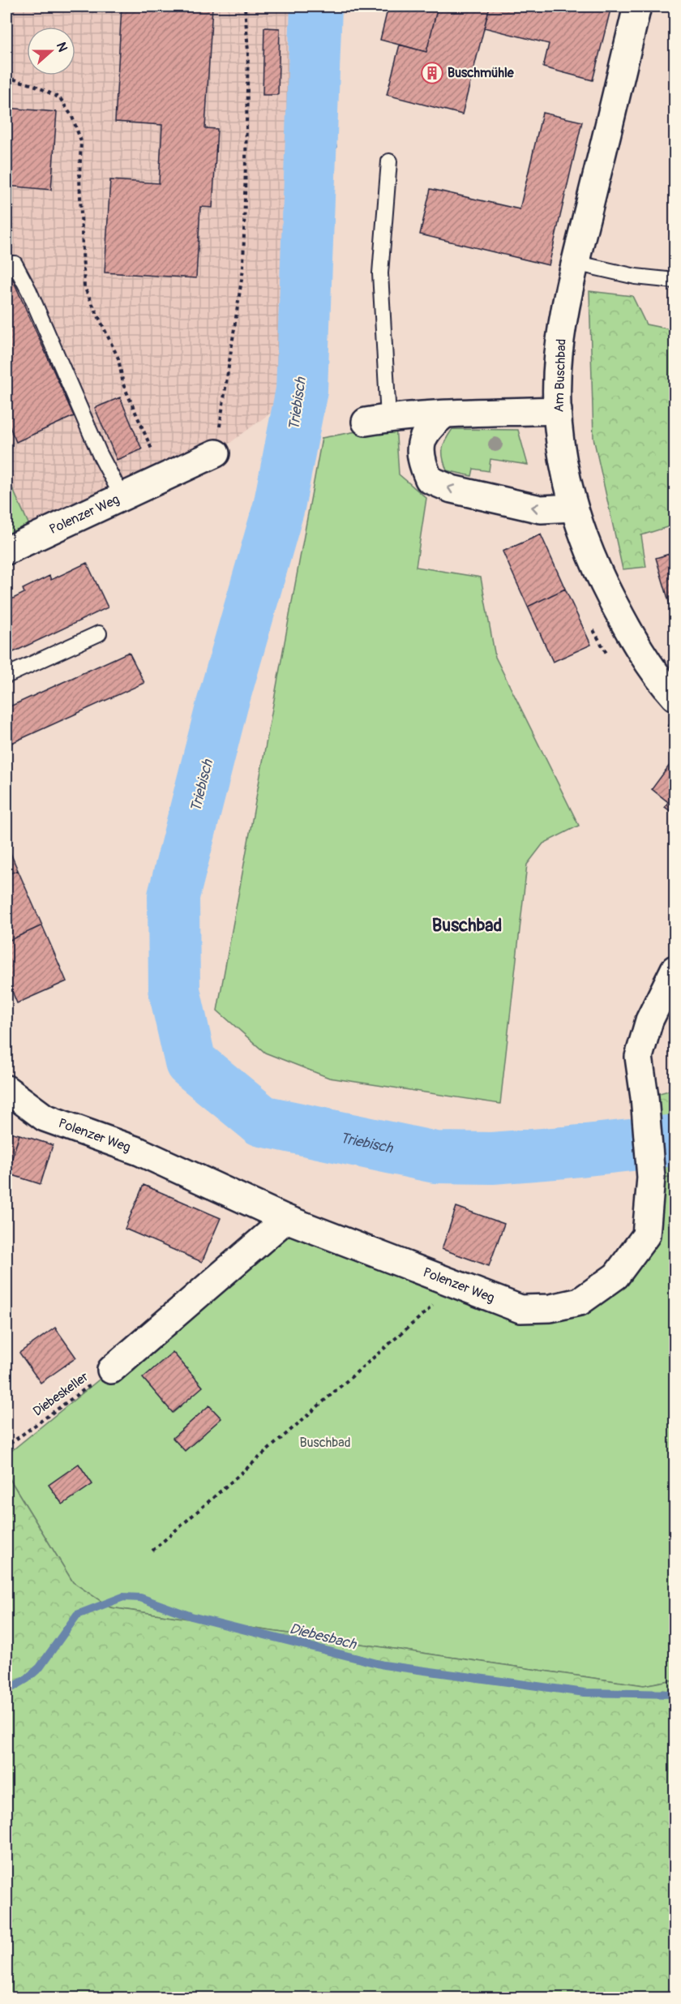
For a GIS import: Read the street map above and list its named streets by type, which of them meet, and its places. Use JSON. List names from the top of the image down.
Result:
{
  "streets": {
    "street": ["Am Buschbad", "Polenzer Weg"],
    "path": ["Diebeskeller"]
  },
  "districts": ["Buschbad"],
  "water": ["Triebisch", "Diebesbach"],
  "parks": ["Buschbad"],
  "places": {
    "building": ["Buschmühle"]
  },
  "north": "right"
}
